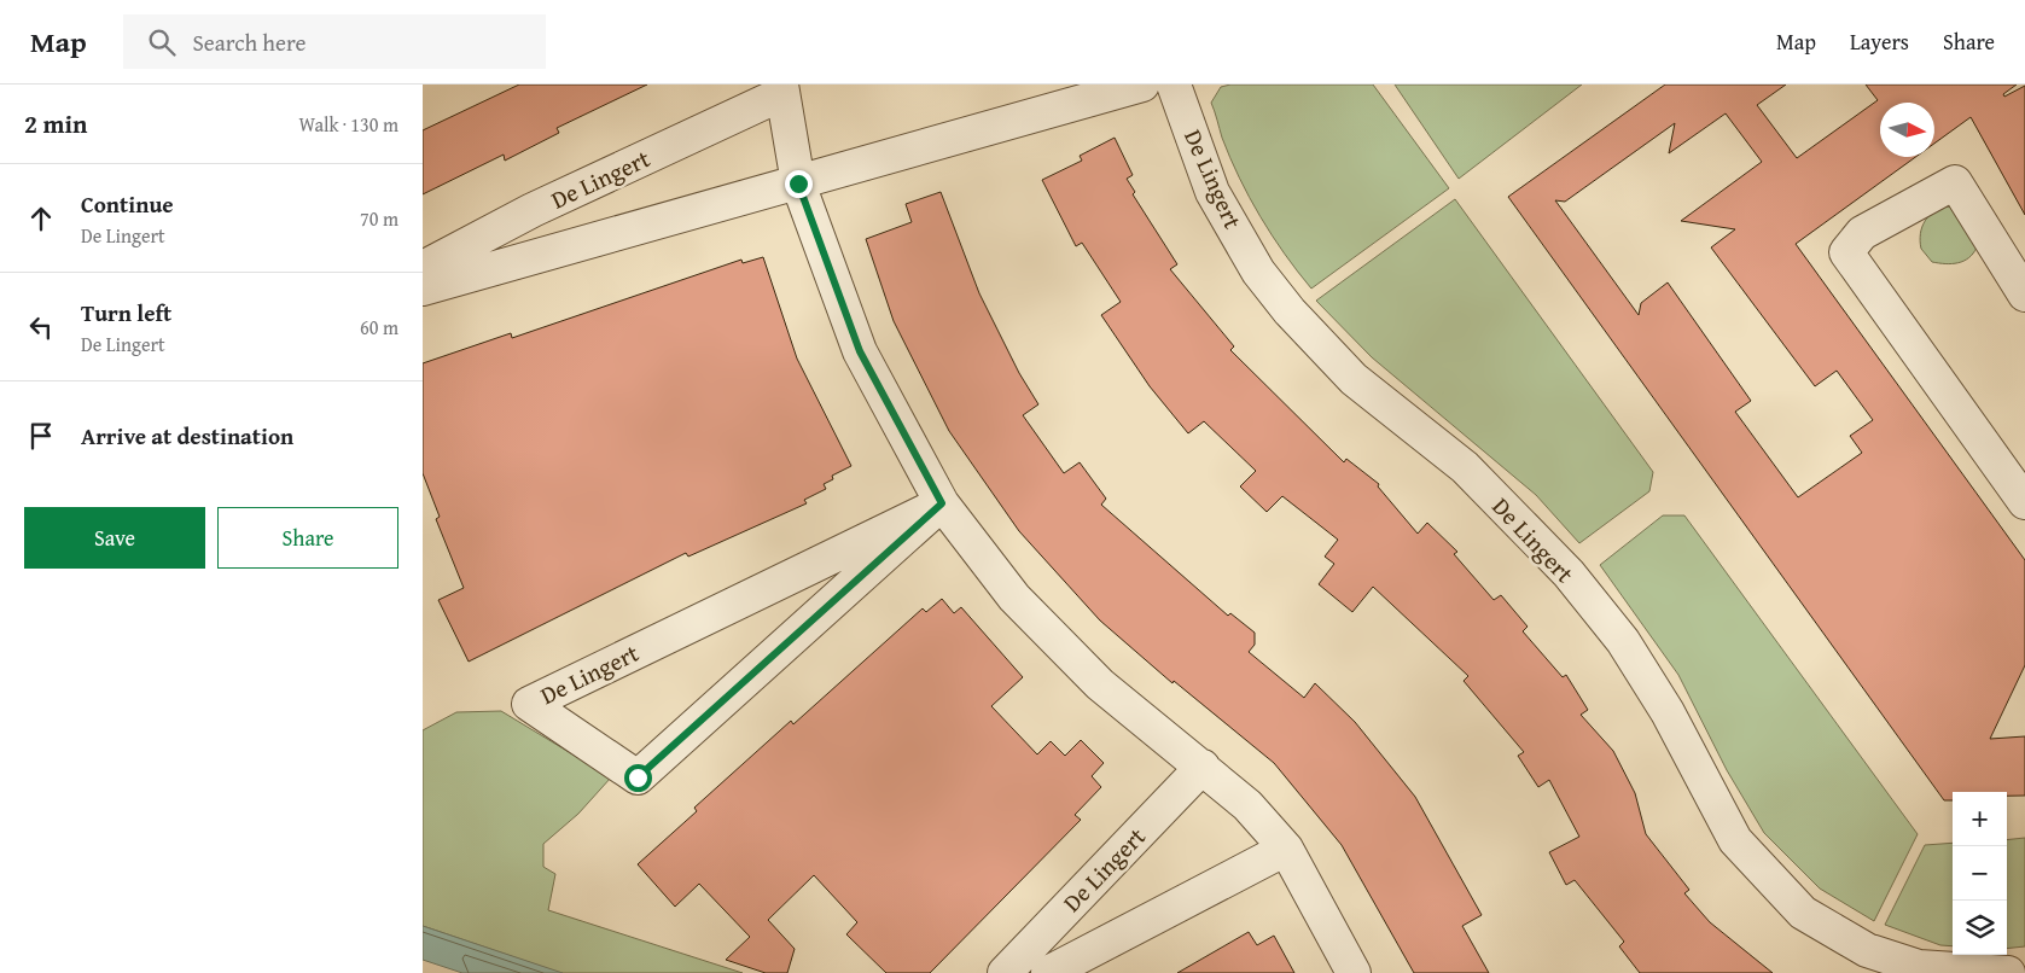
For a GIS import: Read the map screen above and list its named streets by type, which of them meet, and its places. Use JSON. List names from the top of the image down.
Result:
{
  "streets": {
    "street": ["De Lingert"]
  },
  "north": "right",
  "page": {
    "header": "Map",
    "search": "Search here",
    "nav": ["Map", "Layers", "Share"],
    "heading": ["2 min", "Walk · 130 m"],
    "list": [
      ["Continue", "De Lingert", "70 m"],
      ["Turn left", "De Lingert", "60 m"],
      "Arrive at destination"
    ],
    "buttons": ["Save", "Share"],
    "map_buttons": ["+", "−"]
  }
}
